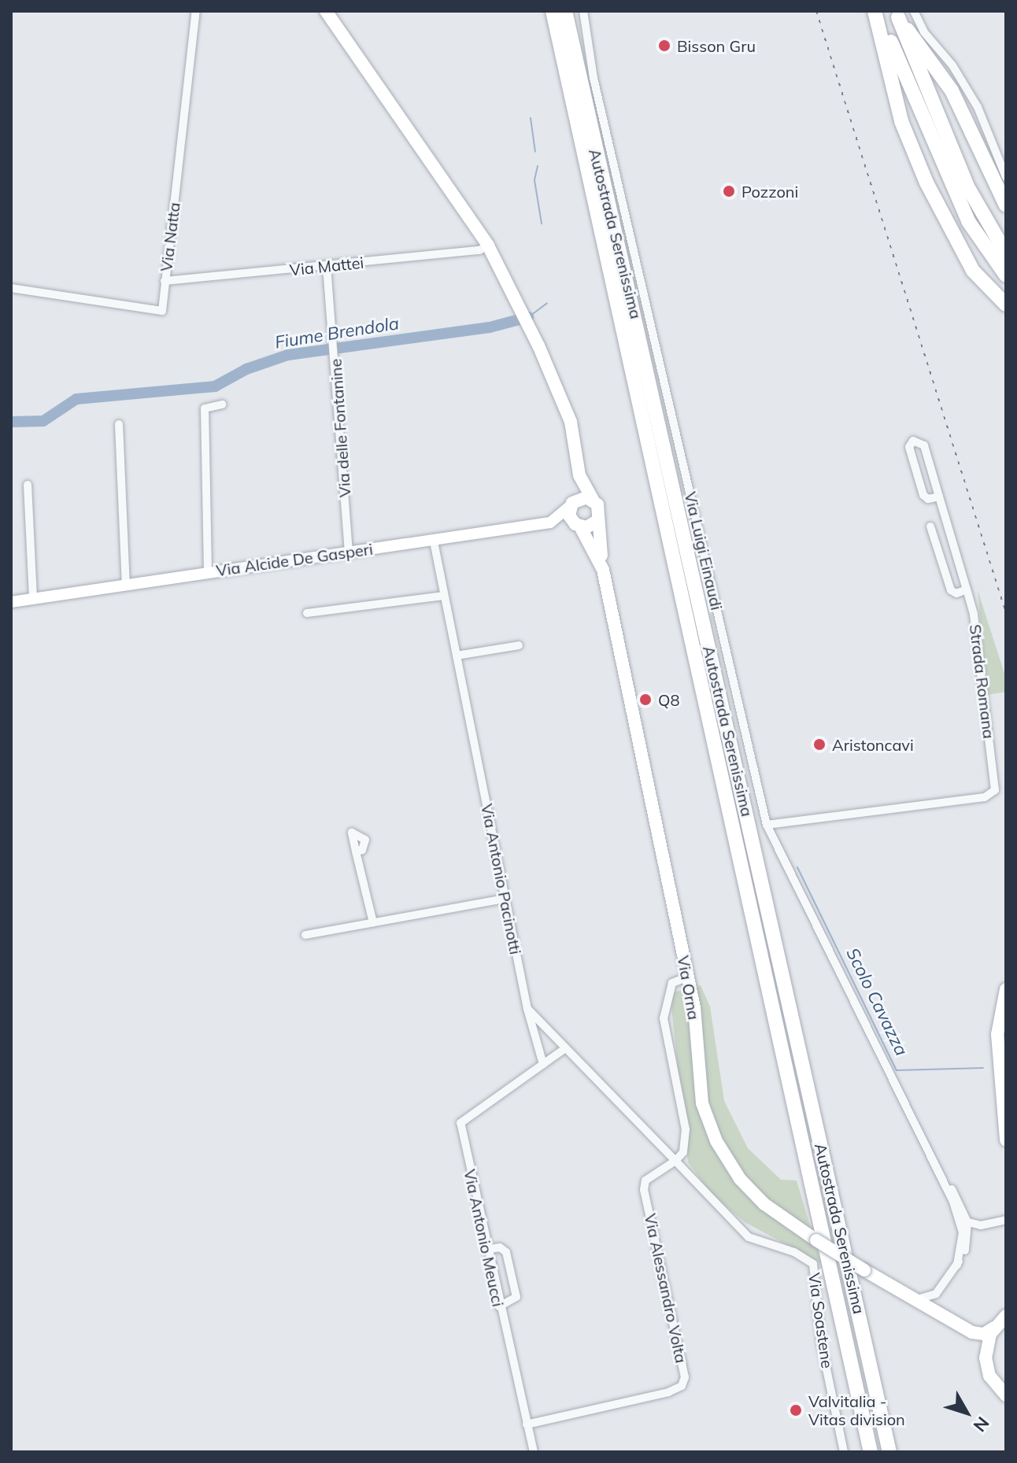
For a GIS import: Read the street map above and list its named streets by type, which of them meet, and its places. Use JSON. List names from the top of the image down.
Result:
{
  "streets": {
    "highway": ["Autostrada Serenissima"],
    "main road": ["Via Alcide De Gasperi", "Via Orna"],
    "street": [
      "Via Natta",
      "Via Mattei",
      "Via delle Fontanine",
      "Via Luigi Einaudi",
      "Strada Romana",
      "Via Antonio Pacinotti",
      "Via Antonio Meucci",
      "Via Alessandro Volta",
      "Via Soastene"
    ]
  },
  "crossings": [
    ["Via Natta", "Via Mattei"],
    ["Via Mattei", "Via delle Fontanine"],
    ["Via delle Fontanine", "Via Alcide De Gasperi"],
    ["Via Luigi Einaudi", "Strada Romana"],
    ["Via Alcide De Gasperi", "Via Antonio Pacinotti"],
    ["Via Alcide De Gasperi", "Via Orna"],
    ["Via Antonio Meucci", "Via Alessandro Volta"],
    ["Via Alessandro Volta", "Via Soastene"]
  ],
  "water": ["Fiume Brendola", "Scolo Cavazza"],
  "places": [
    "Bisson Gru",
    "Pozzoni",
    "Q8",
    "Aristoncavi",
    "Valvitalia - Vitas division"
  ],
  "north": "bottom right"
}
